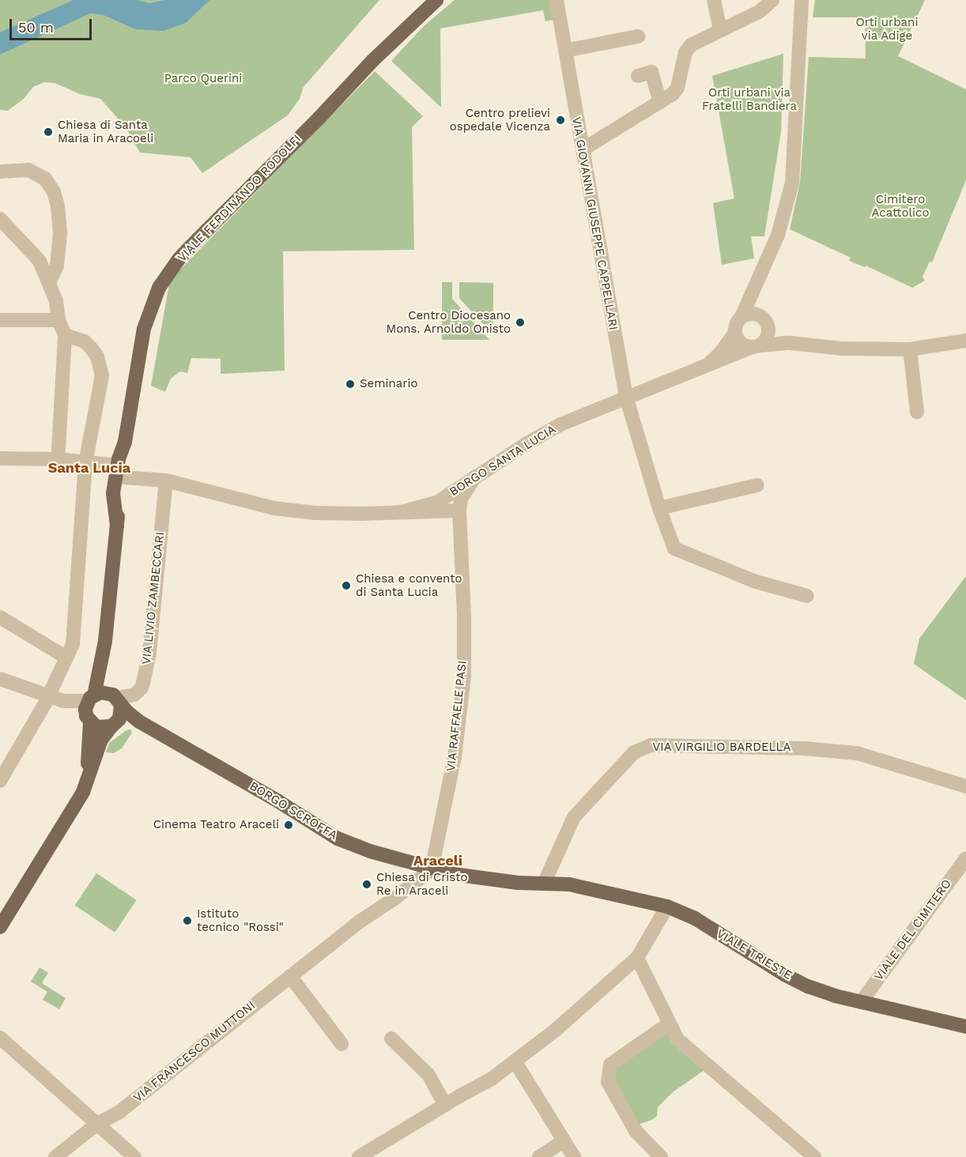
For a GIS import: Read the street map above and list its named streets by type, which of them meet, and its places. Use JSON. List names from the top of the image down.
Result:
{
  "streets": {
    "main road": ["VIALE FERDINANDO RODOLFI", "BORGO SCROFFA", "VIALE TRIESTE"],
    "street": [
      "VIA GIOVANNI GIUSEPPE CAPPELLARI",
      "BORGO SANTA LUCIA",
      "VIA LIVIO ZAMBECCARI",
      "VIA RAFFAELE PASI",
      "VIA VIRGILIO BARDELLA",
      "VIALE DEL CIMITERO",
      "VIA FRANCESCO MUTTONI"
    ]
  },
  "crossings": [
    ["VIALE FERDINANDO RODOLFI", "BORGO SANTA LUCIA"],
    ["VIA GIOVANNI GIUSEPPE CAPPELLARI", "BORGO SANTA LUCIA"],
    ["BORGO SANTA LUCIA", "VIA LIVIO ZAMBECCARI"],
    ["BORGO SANTA LUCIA", "VIA RAFFAELE PASI"],
    ["VIA LIVIO ZAMBECCARI", "BORGO SCROFFA"],
    ["VIA RAFFAELE PASI", "BORGO SCROFFA"],
    ["VIA RAFFAELE PASI", "VIA FRANCESCO MUTTONI"],
    ["VIA VIRGILIO BARDELLA", "BORGO SCROFFA"],
    ["VIA VIRGILIO BARDELLA", "VIALE TRIESTE"],
    ["BORGO SCROFFA", "VIALE TRIESTE"],
    ["BORGO SCROFFA", "VIA FRANCESCO MUTTONI"],
    ["VIALE DEL CIMITERO", "VIALE TRIESTE"]
  ],
  "districts": ["Santa Lucia", "Araceli"],
  "parks": [
    "Orti urbani via Adige",
    "Parco Querini",
    "Orti urbani via Fratelli Bandiera",
    "Cimitero Acattolico"
  ],
  "places": [
    "Centro prelievi ospedale Vicenza",
    "Chiesa di Santa Maria in Aracoeli",
    "Centro Diocesano Mons. Arnoldo Onisto",
    "Seminario",
    "Chiesa e convento di Santa Lucia",
    "Cinema Teatro Araceli",
    "Chiesa di Cristo Re in Araceli",
    "Istituto tecnico \"Rossi\""
  ],
  "scale_bar": "50 m"
}
